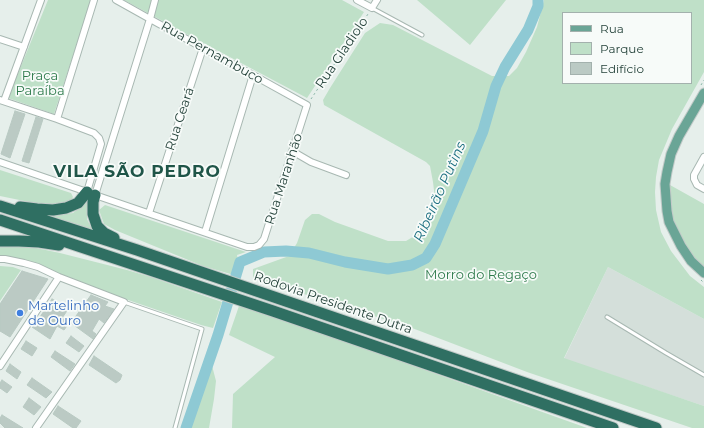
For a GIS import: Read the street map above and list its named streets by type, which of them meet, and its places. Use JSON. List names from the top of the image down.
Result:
{
  "streets": {
    "highway": ["Rodovia Presidente Dutra"],
    "street": [
      "Rua Pernambuco",
      "Rua Gladiolo",
      "Rua Ceará",
      "Rua Maranhão"
    ]
  },
  "crossings": [
    ["Rua Pernambuco", "Rua Gladiolo"],
    ["Rua Pernambuco", "Rua Ceará"],
    ["Rua Pernambuco", "Rua Maranhão"],
    ["Rua Gladiolo", "Rua Maranhão"]
  ],
  "districts": ["VILA SÃO PEDRO"],
  "water": ["Ribeirão Putins"],
  "parks": ["Praça Paraíba", "Morro do Regaço"],
  "places": ["Martelinho de Ouro"],
  "legend": ["Rua", "Parque", "Edifício"]
}
